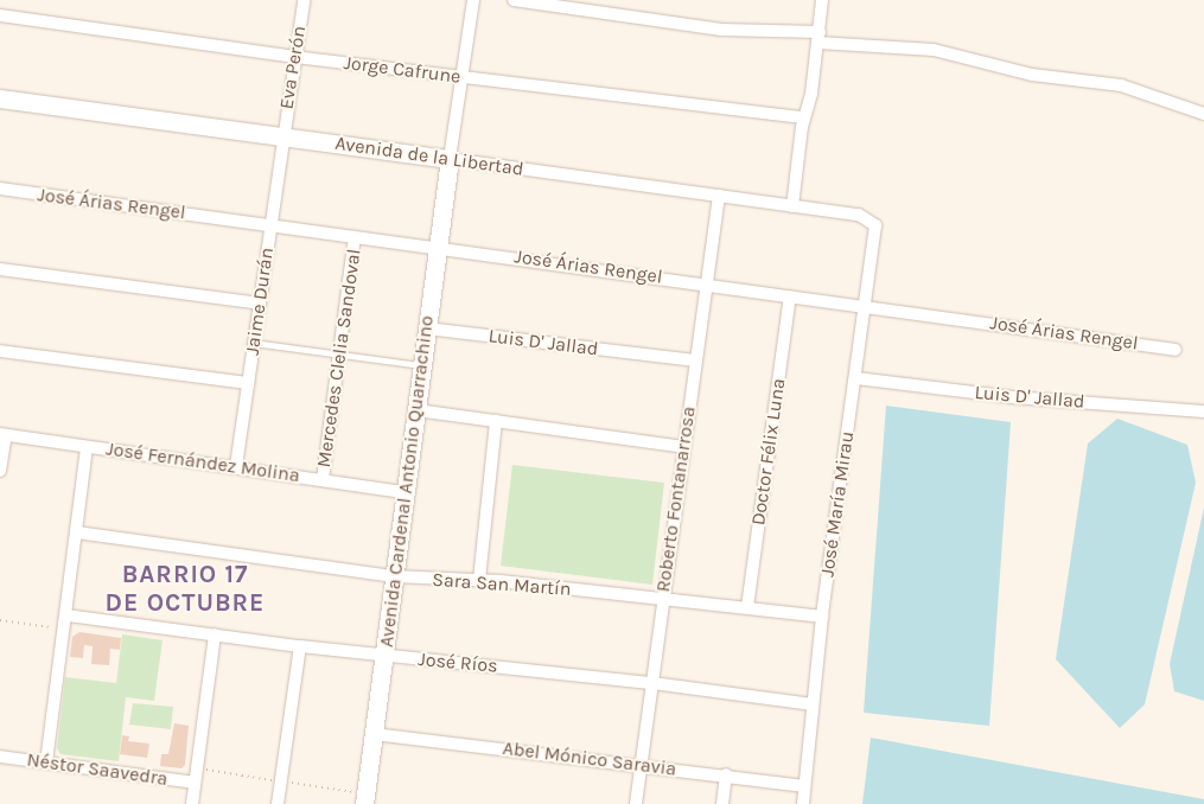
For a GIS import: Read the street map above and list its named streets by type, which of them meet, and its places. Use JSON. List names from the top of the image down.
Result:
{
  "streets": {
    "street": [
      "Eva Perón",
      "Jorge Cafrune",
      "Avenida de la Libertad",
      "José Árias Rengel",
      "Jaime Durán",
      "Luis D' Jallad",
      "Mercedes Clelia Sandoval",
      "Doctor Félix Luna",
      "José Fernández Molina",
      "Avenida Cardenal Antonio Quarrachino",
      "Roberto Fontanarrosa",
      "José María Mirau",
      "Sara San Martín",
      "José Ríos",
      "Abel Mónico Saravia",
      "Néstor Saavedra"
    ]
  },
  "crossings": [
    ["Eva Perón", "Jorge Cafrune"],
    ["Eva Perón", "Avenida de la Libertad"],
    ["Eva Perón", "Jaime Durán"],
    ["Avenida de la Libertad", "Jaime Durán"],
    ["Avenida de la Libertad", "Avenida Cardenal Antonio Quarrachino"],
    ["Avenida de la Libertad", "Roberto Fontanarrosa"],
    ["Avenida de la Libertad", "José María Mirau"],
    ["José Árias Rengel", "Jaime Durán"],
    ["José Árias Rengel", "Mercedes Clelia Sandoval"],
    ["José Árias Rengel", "Doctor Félix Luna"],
    ["José Árias Rengel", "Avenida Cardenal Antonio Quarrachino"],
    ["José Árias Rengel", "Roberto Fontanarrosa"],
    ["José Árias Rengel", "José María Mirau"],
    ["Jaime Durán", "José Fernández Molina"],
    ["Luis D' Jallad", "Avenida Cardenal Antonio Quarrachino"],
    ["Luis D' Jallad", "Roberto Fontanarrosa"],
    ["Luis D' Jallad", "José María Mirau"],
    ["Mercedes Clelia Sandoval", "José Fernández Molina"],
    ["Doctor Félix Luna", "Sara San Martín"],
    ["José Fernández Molina", "Avenida Cardenal Antonio Quarrachino"],
    ["Avenida Cardenal Antonio Quarrachino", "Sara San Martín"],
    ["Avenida Cardenal Antonio Quarrachino", "José Ríos"],
    ["Avenida Cardenal Antonio Quarrachino", "Abel Mónico Saravia"],
    ["Roberto Fontanarrosa", "Sara San Martín"],
    ["Roberto Fontanarrosa", "José Ríos"],
    ["Roberto Fontanarrosa", "Abel Mónico Saravia"],
    ["José María Mirau", "Sara San Martín"],
    ["José María Mirau", "José Ríos"],
    ["José María Mirau", "Abel Mónico Saravia"]
  ],
  "districts": ["BARRIO 17 DE OCTUBRE"]
}
